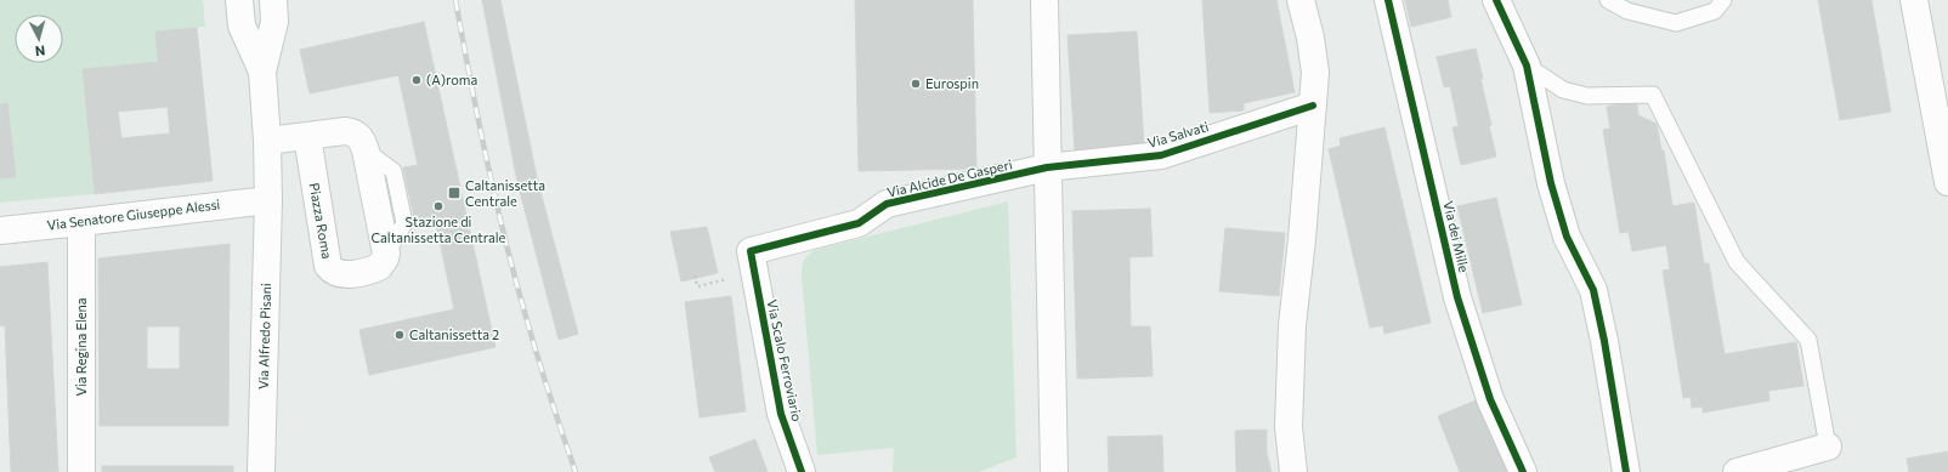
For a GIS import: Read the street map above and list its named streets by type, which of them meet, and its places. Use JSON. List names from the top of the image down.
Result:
{
  "streets": {
    "street": [
      "Via Salvati",
      "Via Alcide De Gasperi",
      "Via Senatore Giuseppe Alessi",
      "Piazza Roma",
      "Via dei Mille",
      "Via Alfredo Pisani",
      "Via Regina Elena",
      "Via Scalo Ferroviario"
    ]
  },
  "crossings": [
    ["Via Salvati", "Via Alcide De Gasperi"],
    ["Via Alcide De Gasperi", "Via Scalo Ferroviario"],
    ["Via Senatore Giuseppe Alessi", "Via Alfredo Pisani"],
    ["Via Senatore Giuseppe Alessi", "Via Regina Elena"]
  ],
  "places": {
    "other": [
      "(A)roma",
      "Eurospin",
      "Stazione di Caltanissetta Centrale",
      "Caltanissetta 2"
    ],
    "transit": ["Caltanissetta Centrale"]
  },
  "north": "bottom"
}
